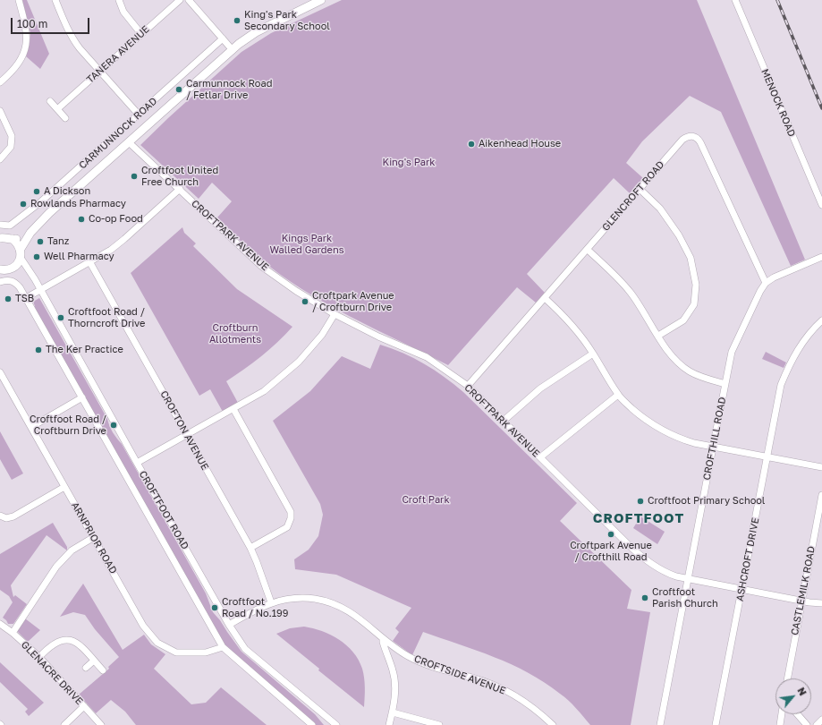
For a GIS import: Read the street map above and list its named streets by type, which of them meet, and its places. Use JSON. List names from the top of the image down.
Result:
{
  "streets": {
    "main road": ["CARMUNNOCK ROAD"],
    "street": [
      "TANERA AVENUE",
      "MENOCK ROAD",
      "GLENCROFT ROAD",
      "CROFTPARK AVENUE",
      "CROFTON AVENUE",
      "CROFTHILL ROAD",
      "CROFTFOOT ROAD",
      "ARNPRIOR ROAD",
      "ASHCROFT DRIVE",
      "CASTLEMILK ROAD",
      "GLENACRE DRIVE",
      "CROFTSIDE AVENUE"
    ]
  },
  "crossings": [
    ["CARMUNNOCK ROAD", "CROFTPARK AVENUE"],
    ["GLENCROFT ROAD", "CROFTPARK AVENUE"],
    ["GLENCROFT ROAD", "CROFTHILL ROAD"],
    ["CROFTPARK AVENUE", "CROFTHILL ROAD"],
    ["CROFTPARK AVENUE", "ASHCROFT DRIVE"],
    ["CROFTPARK AVENUE", "CASTLEMILK ROAD"],
    ["CROFTON AVENUE", "CROFTSIDE AVENUE"],
    ["CROFTFOOT ROAD", "ARNPRIOR ROAD"],
    ["CROFTFOOT ROAD", "CROFTSIDE AVENUE"]
  ],
  "districts": ["CROFTFOOT"],
  "parks": [
    "King's Park",
    "Kings Park Walled Gardens",
    "Croftburn Allotments",
    "Croft Park"
  ],
  "places": [
    "King's Park Secondary School",
    "Carmunnock Road / Fetlar Drive",
    "Aikenhead House",
    "Croftfoot United Free Church",
    "A Dickson",
    "Rowlands Pharmacy",
    "Co-op Food",
    "Tanz",
    "Well Pharmacy",
    "TSB",
    "Croftpark Avenue / Croftburn Drive",
    "Croftfoot Road / Thorncroft Drive",
    "The Ker Practice",
    "Croftfoot Road / Croftburn Drive",
    "Croftfoot Primary School",
    "Croftpark Avenue / Crofthill Road",
    "Croftfoot Parish Church",
    "Croftfoot Road / No.199"
  ],
  "scale_bar": "100 m",
  "north": "top right"
}
